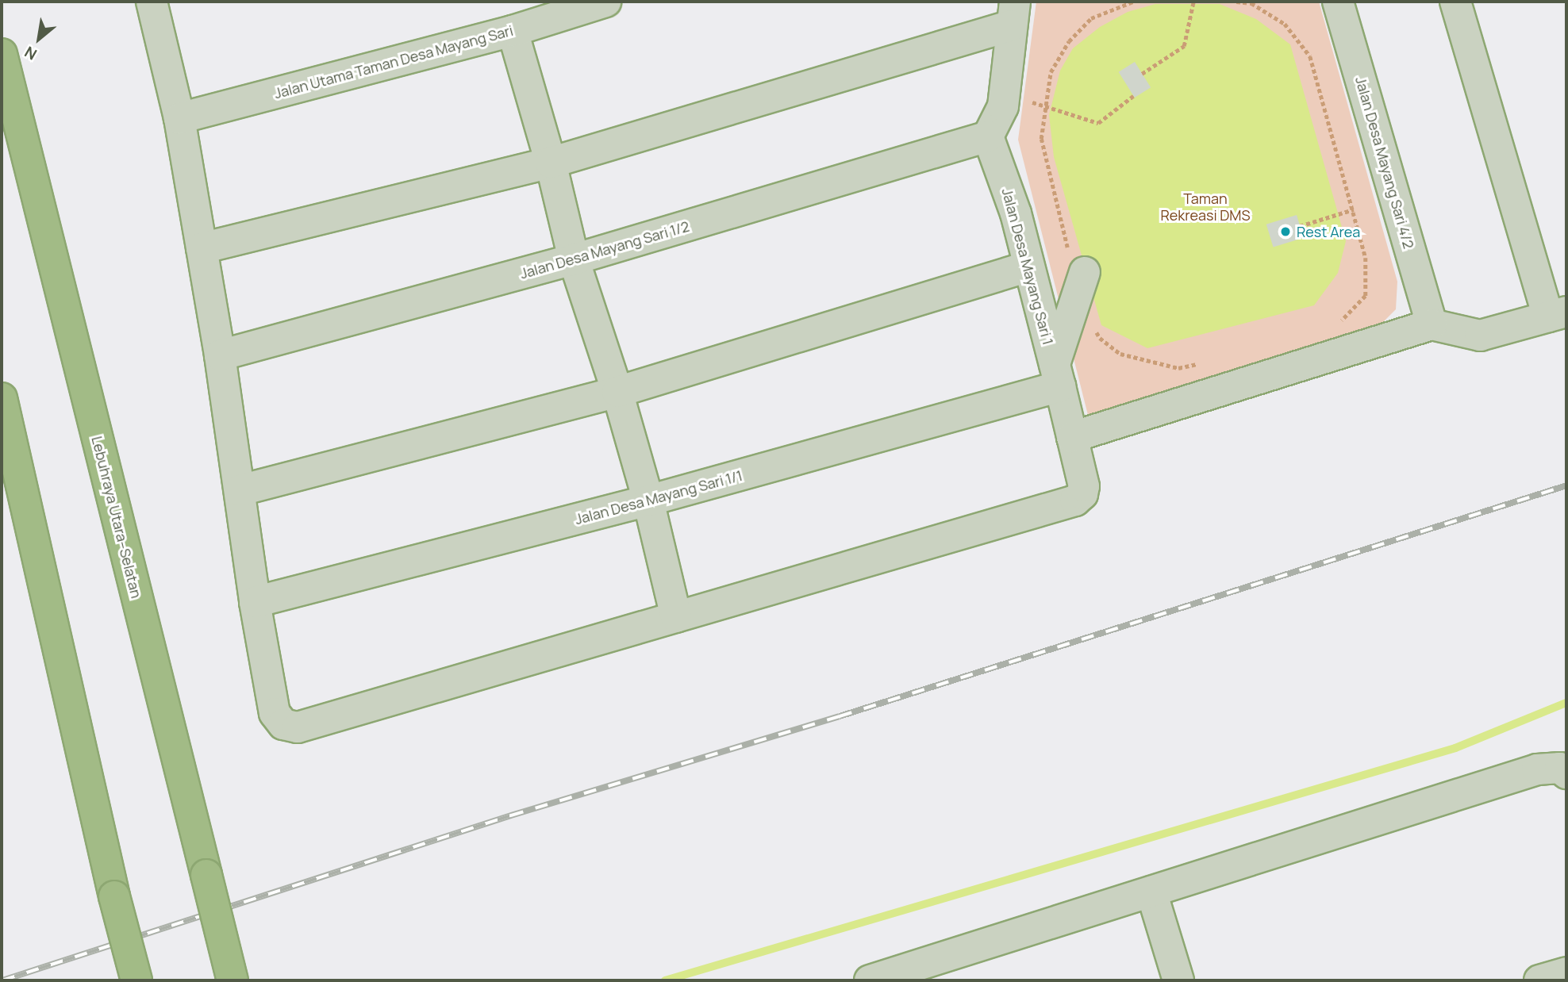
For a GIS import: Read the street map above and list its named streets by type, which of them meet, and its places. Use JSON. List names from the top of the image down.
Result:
{
  "streets": {
    "highway": ["Lebuhraya Utara–Selatan"],
    "street": [
      "Jalan Utama Taman Desa Mayang Sari",
      "Jalan Desa Mayang Sari 4/2",
      "Jalan Desa Mayang Sari 1/2",
      "Jalan Desa Mayang Sari 1",
      "Jalan Desa Mayang Sari 1/1"
    ]
  },
  "crossings": [
    ["Jalan Utama Taman Desa Mayang Sari", "Jalan Desa Mayang Sari 1"],
    ["Jalan Desa Mayang Sari 1/2", "Jalan Desa Mayang Sari 1"],
    ["Jalan Desa Mayang Sari 1", "Jalan Desa Mayang Sari 1/1"]
  ],
  "parks": ["Taman Rekreasi DMS"],
  "places": ["Rest Area"],
  "north": "bottom left"
}
